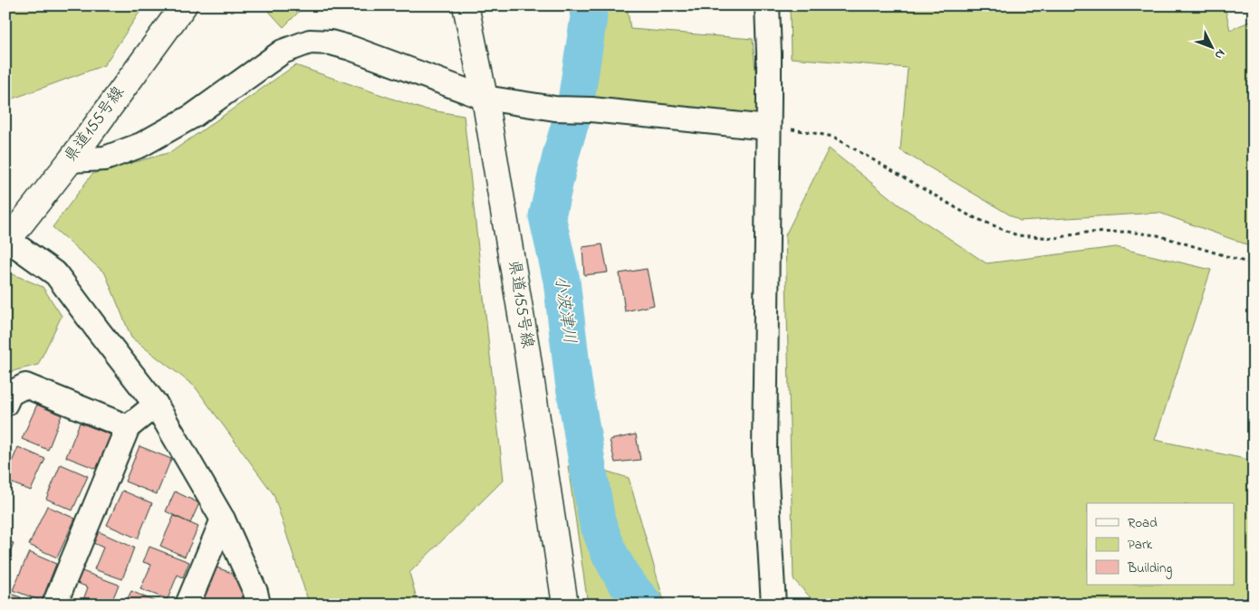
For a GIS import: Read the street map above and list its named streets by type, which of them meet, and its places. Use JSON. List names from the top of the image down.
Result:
{
  "streets": {
    "main road": ["県道155号線"]
  },
  "water": ["小波津川"],
  "legend": ["Road", "Park", "Building"],
  "north": "bottom right"
}
